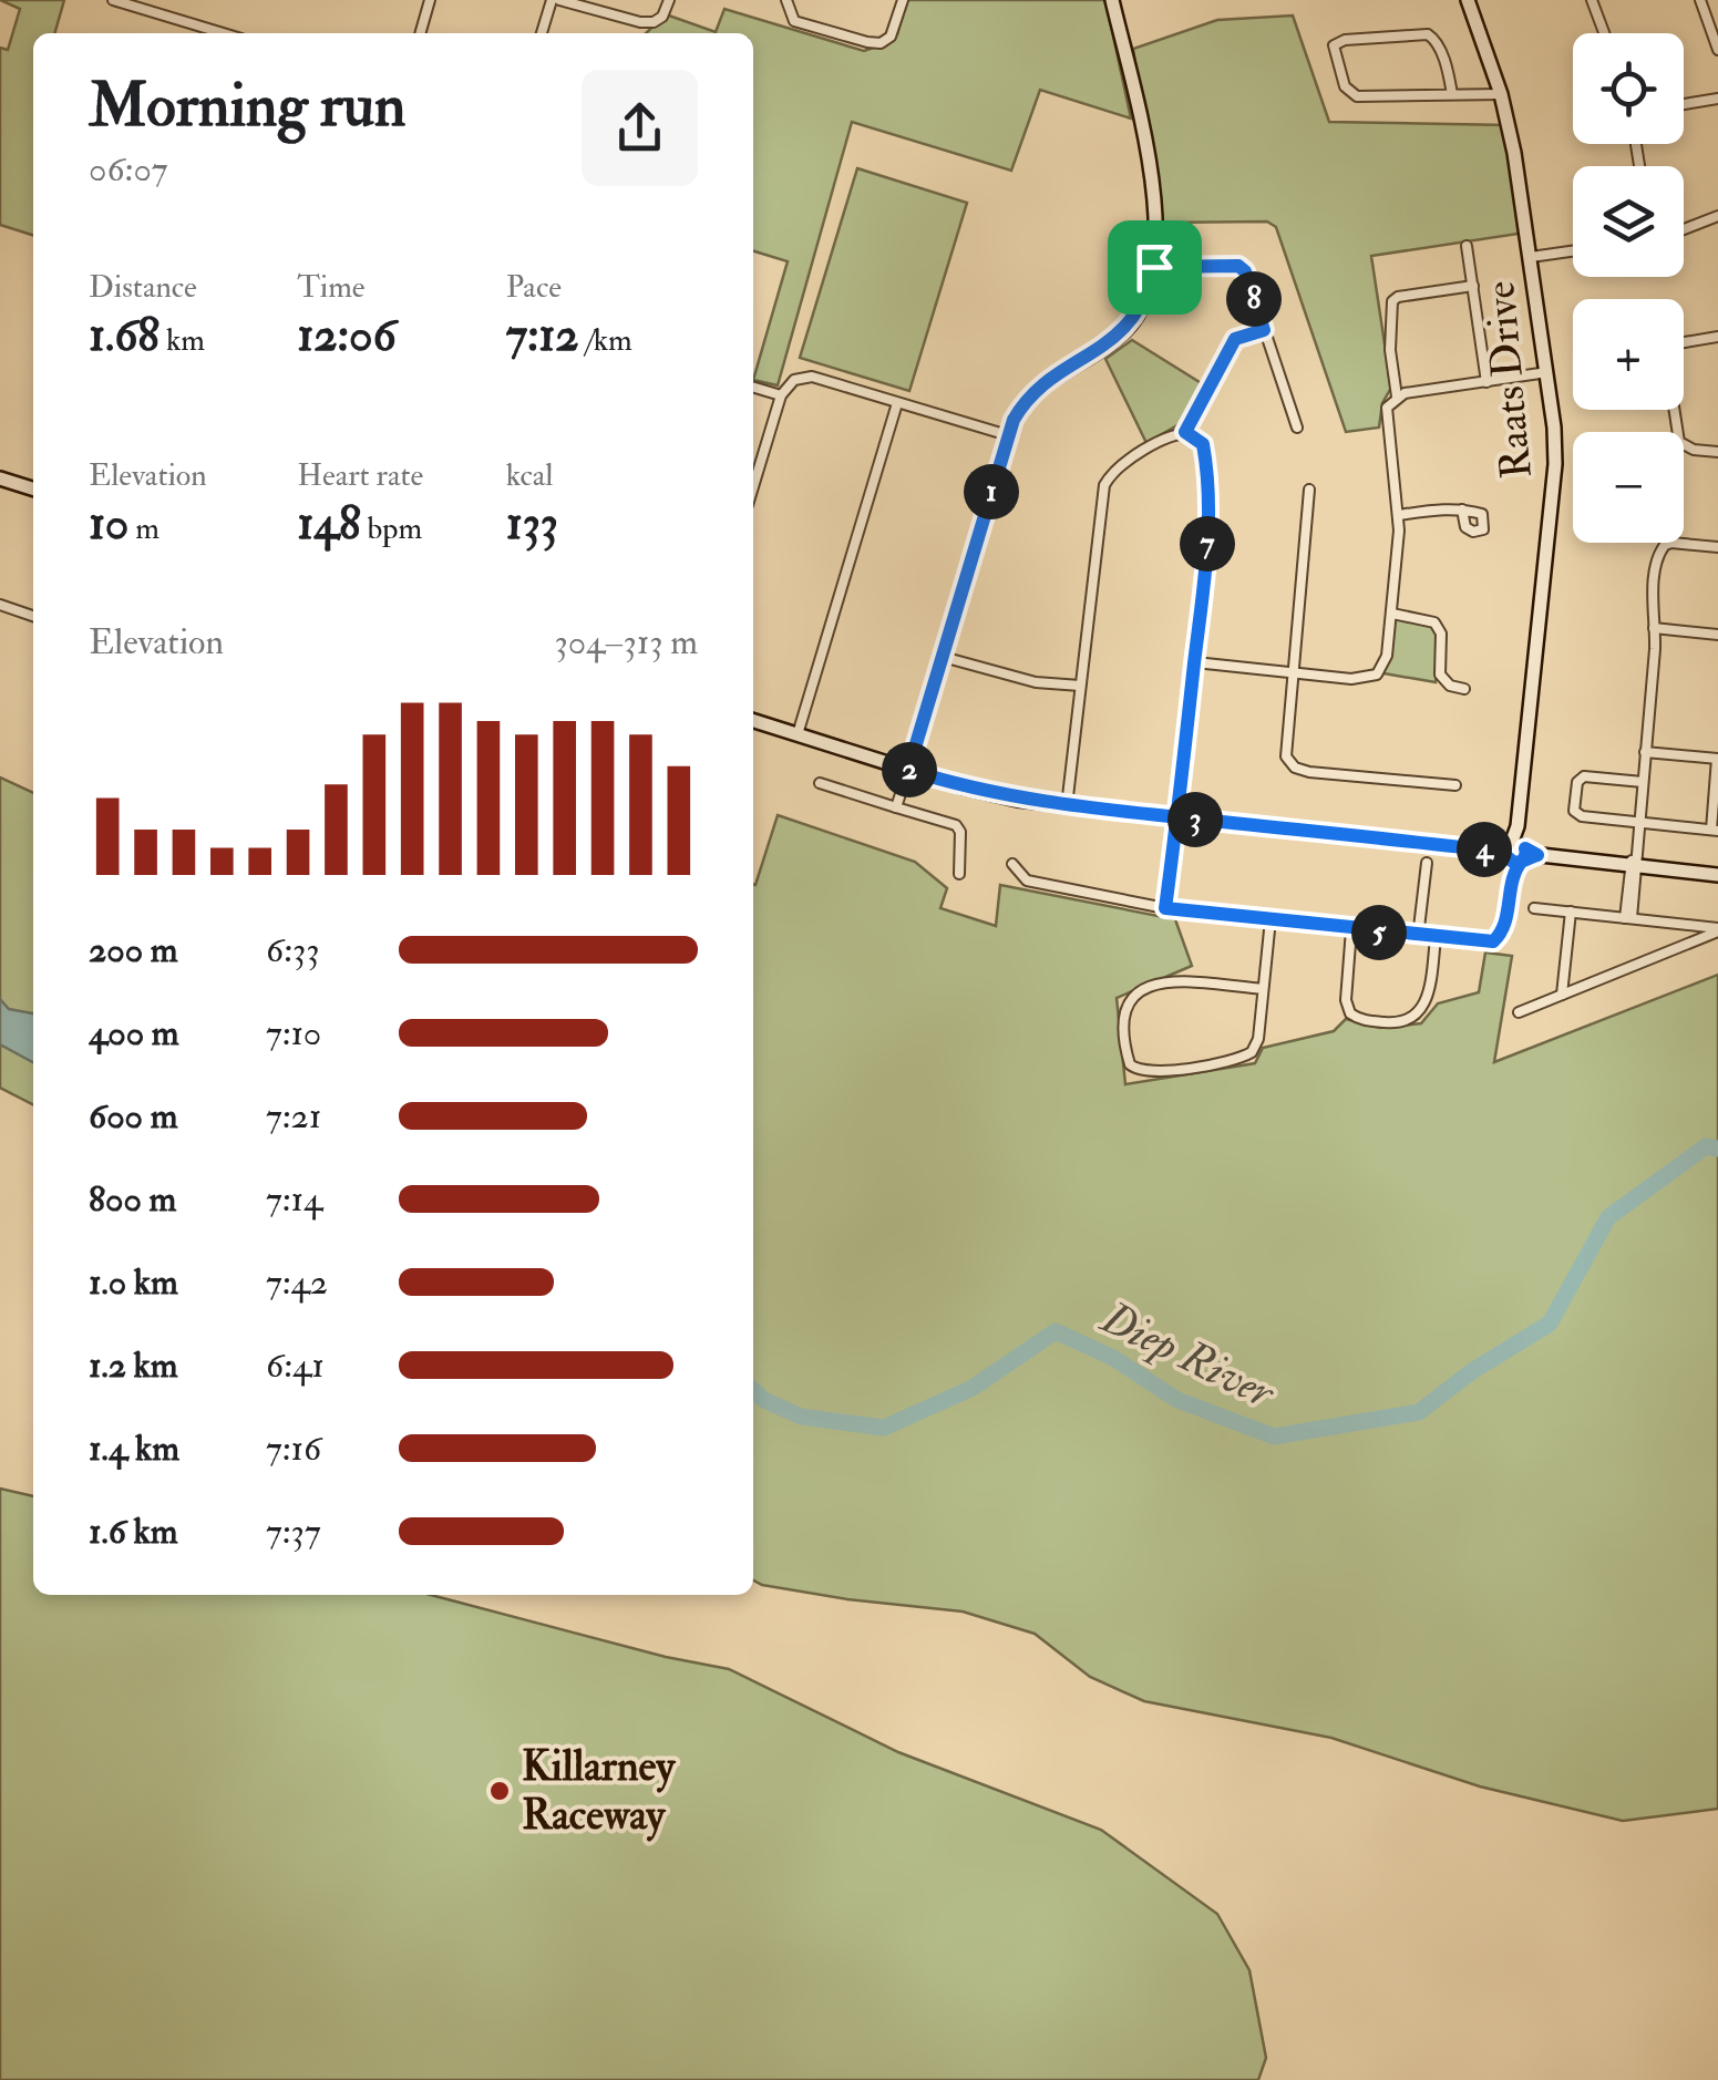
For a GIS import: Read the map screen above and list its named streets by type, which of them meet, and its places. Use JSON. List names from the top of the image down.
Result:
{
  "streets": {
    "street": ["Raats Drive"]
  },
  "water": ["Diep River"],
  "places": ["Killarney Raceway"],
  "page": {
    "map_buttons": ["+", "−"],
    "heading": ["Morning run", "06:07"],
    "stats": [
      ["Distance", "1.68 km"],
      ["Time", "12:06"],
      ["Pace", "7:12 /km"],
      ["Elevation", "10 m"],
      ["Heart rate", "148 bpm"],
      ["kcal", "133"]
    ],
    "pins": [
      "8",
      "1",
      "7",
      "2",
      "3",
      "4",
      "5"
    ],
    "chart": ["Elevation", "304–313 m"],
    "list": [
      {
        "name": "200 m",
        "note": "6:33"
      },
      {
        "name": "400 m",
        "note": "7:10"
      },
      {
        "name": "600 m",
        "note": "7:21"
      },
      {
        "name": "800 m",
        "note": "7:14"
      },
      {
        "name": "1.0 km",
        "note": "7:42"
      },
      {
        "name": "1.2 km",
        "note": "6:41"
      },
      {
        "name": "1.4 km",
        "note": "7:16"
      },
      {
        "name": "1.6 km",
        "note": "7:37"
      }
    ]
  }
}
